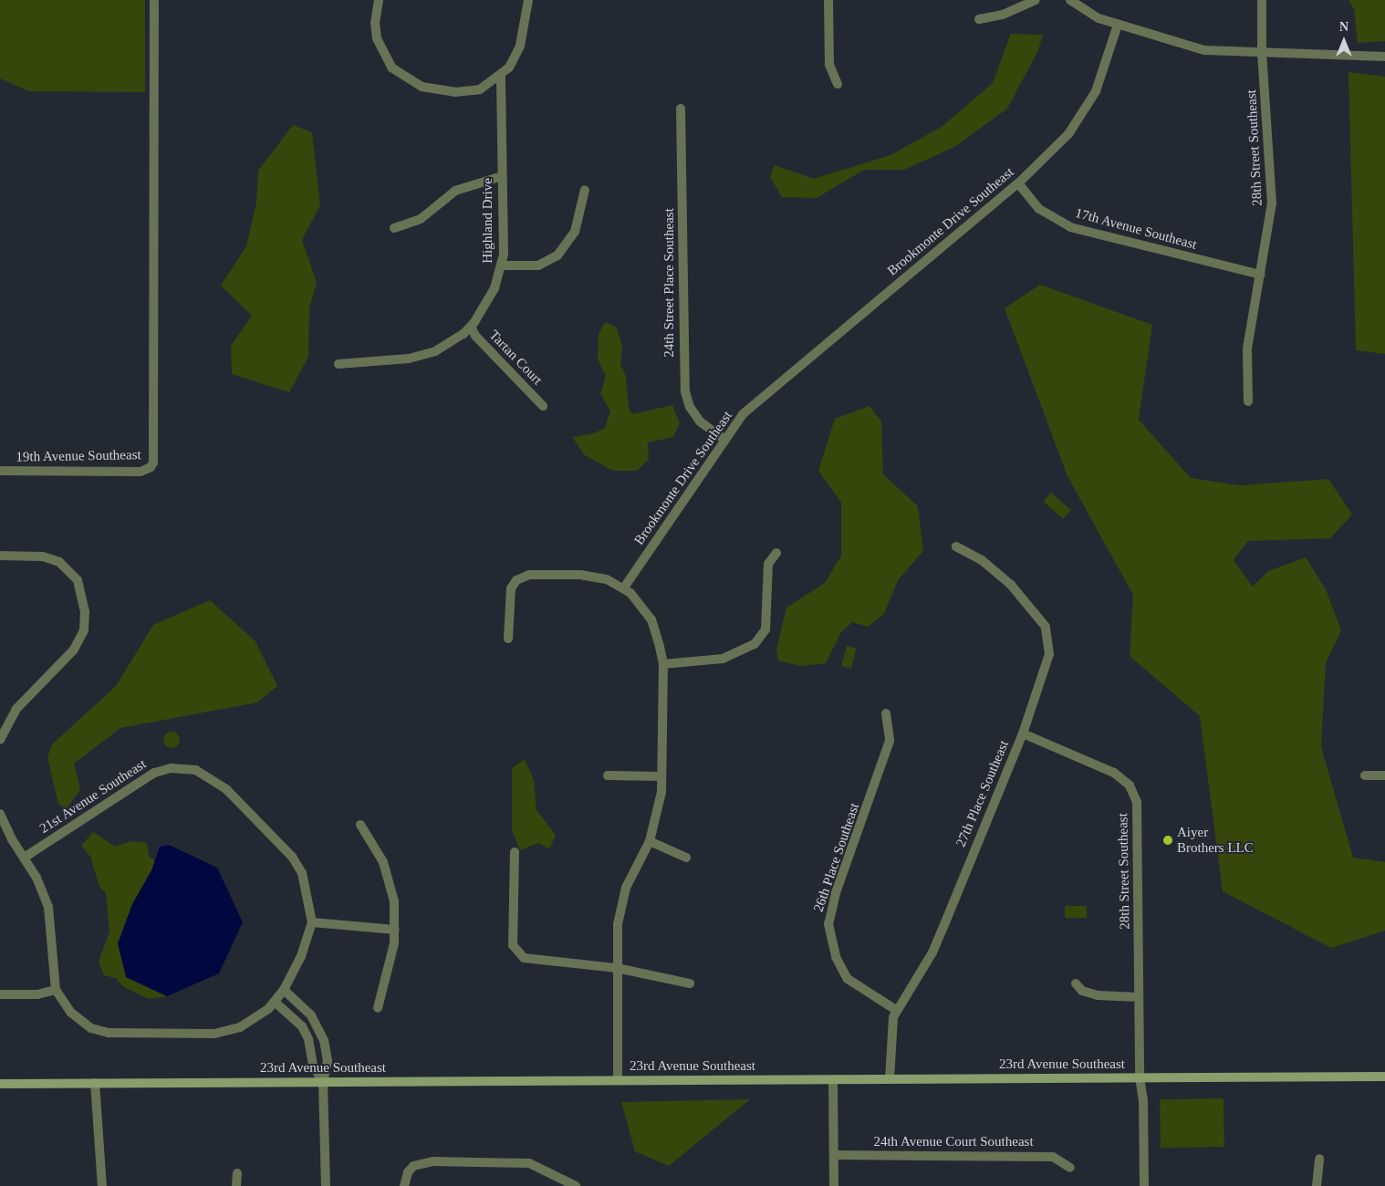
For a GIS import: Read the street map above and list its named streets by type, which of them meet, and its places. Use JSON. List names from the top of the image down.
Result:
{
  "streets": {
    "street": [
      "28th Street Southeast",
      "Highland Drive",
      "Brookmonte Drive Southeast",
      "17th Avenue Southeast",
      "24th Street Place Southeast",
      "Tartan Court",
      "19th Avenue Southeast",
      "27th Place Southeast",
      "21st Avenue Southeast",
      "26th Place Southeast",
      "23rd Avenue Southeast",
      "24th Avenue Court Southeast"
    ]
  },
  "crossings": [
    ["28th Street Southeast", "17th Avenue Southeast"],
    ["28th Street Southeast", "27th Place Southeast"],
    ["28th Street Southeast", "23rd Avenue Southeast"],
    ["Highland Drive", "Tartan Court"],
    ["Brookmonte Drive Southeast", "17th Avenue Southeast"],
    ["Brookmonte Drive Southeast", "24th Street Place Southeast"],
    ["27th Place Southeast", "26th Place Southeast"],
    ["27th Place Southeast", "23rd Avenue Southeast"]
  ],
  "places": ["Aiyer Brothers LLC"],
  "north": "top"
}
